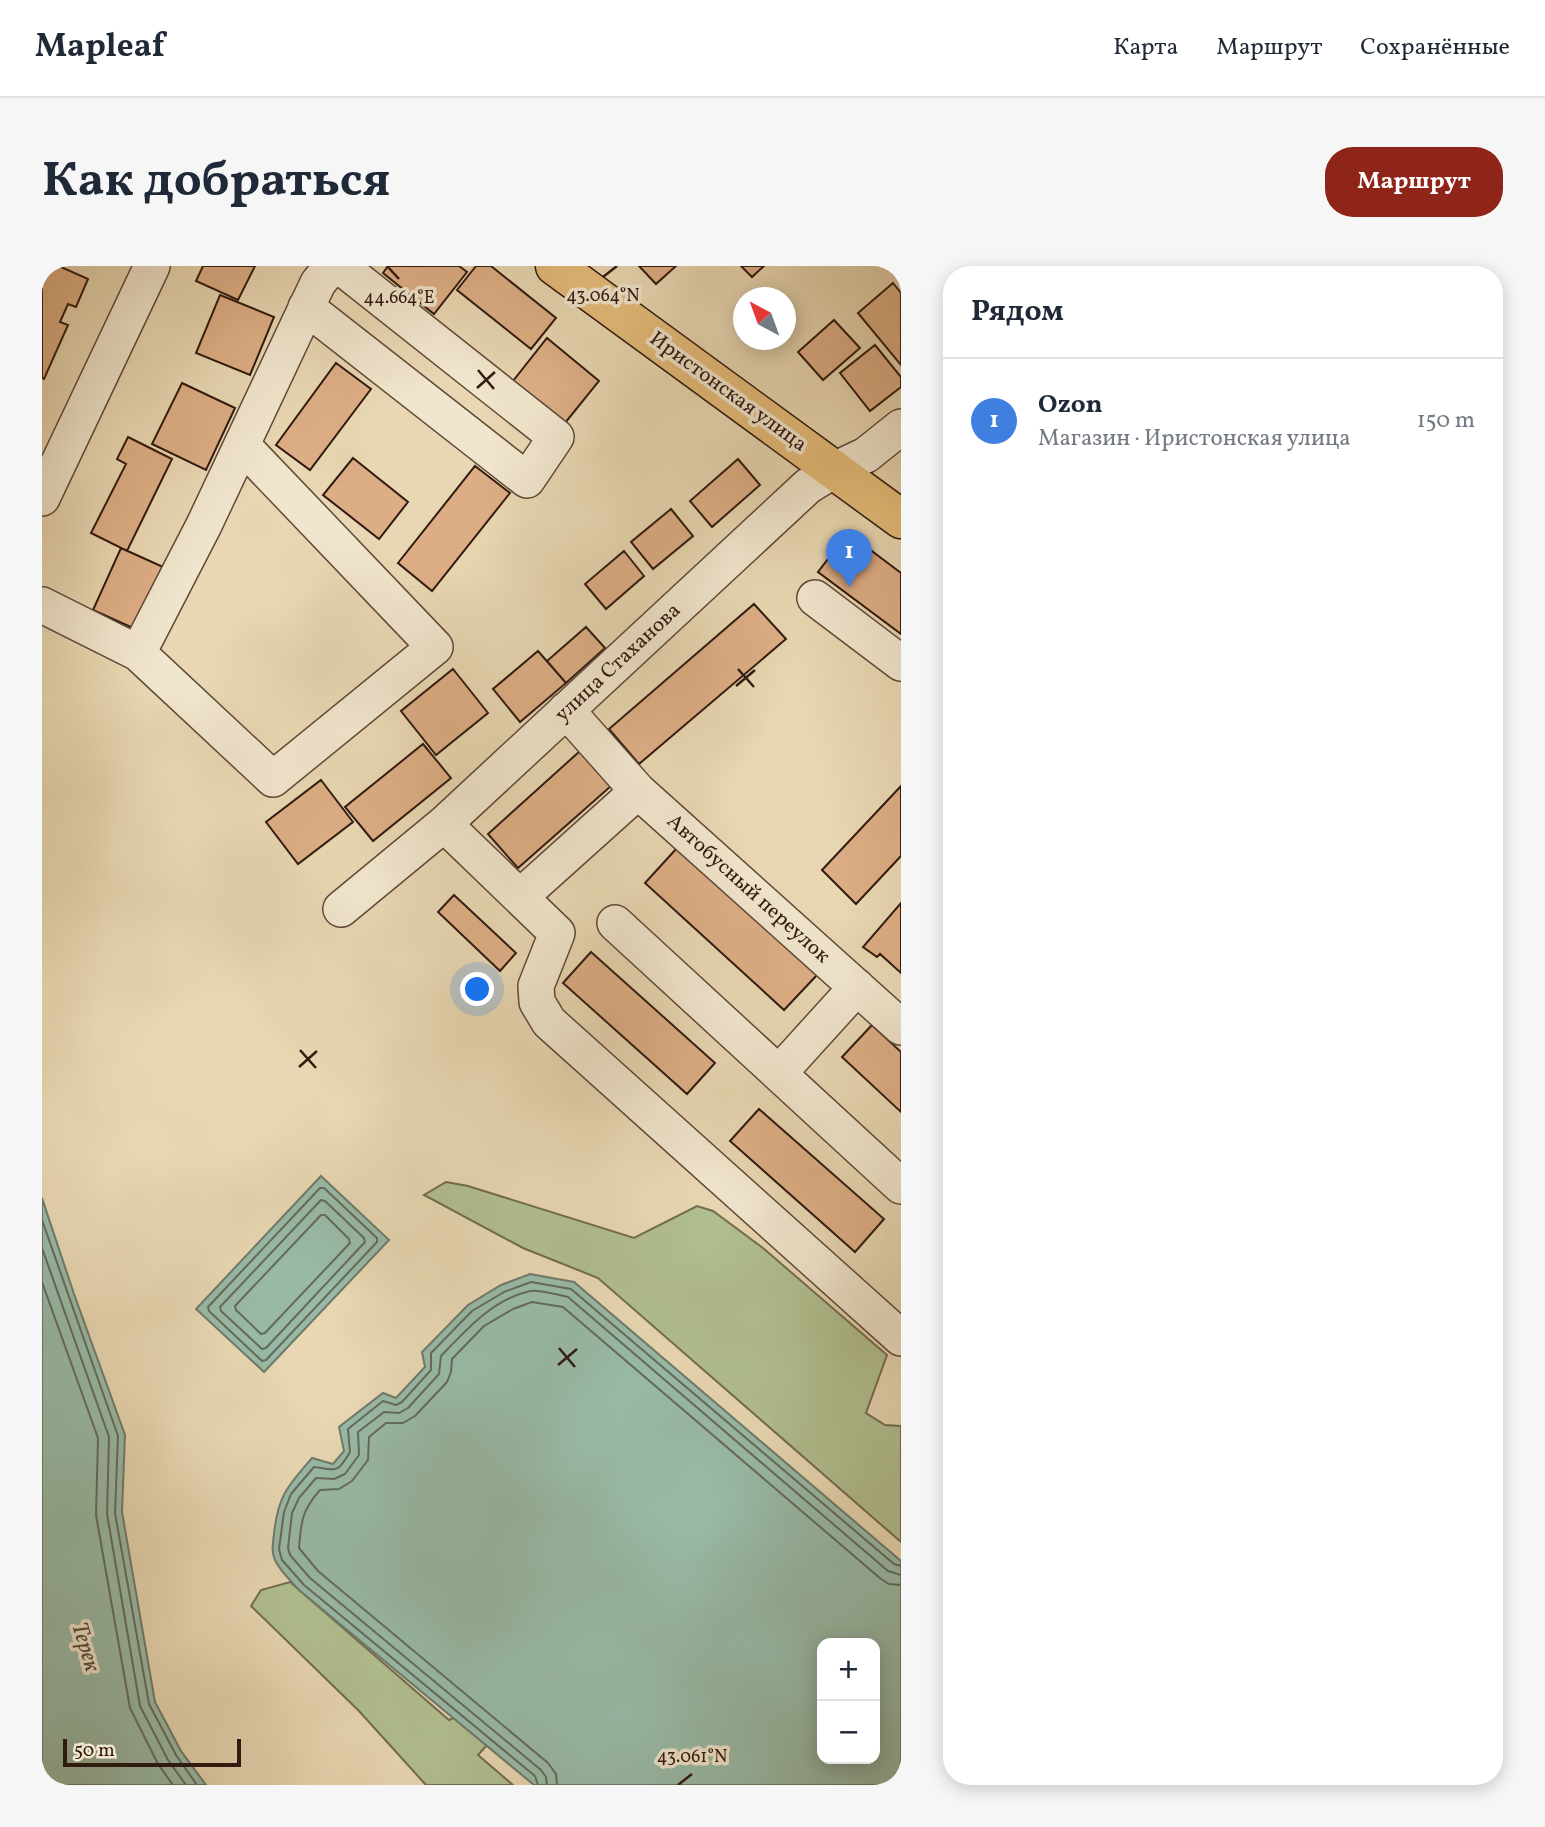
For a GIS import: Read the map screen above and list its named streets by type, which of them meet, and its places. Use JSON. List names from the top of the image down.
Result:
{
  "streets": {
    "main road": ["Иристонская улица"],
    "street": ["улица Стаханова", "Автобусный переулок"]
  },
  "crossings": [
    ["Иристонская улица", "улица Стаханова"],
    ["улица Стаханова", "Автобусный переулок"]
  ],
  "water": ["Терек"],
  "scale_bar": "50 m",
  "north": "top left",
  "page": {
    "header": "Mapleaf",
    "nav": ["Карта", "Маршрут", "Сохранённые"],
    "buttons": "Маршрут",
    "title": "Как добраться",
    "heading": "Рядом",
    "list": [
      {
        "mark": "1",
        "name": "Ozon",
        "note": "Магазин · Иристонская улица",
        "value": "150 m"
      }
    ],
    "pins": "1",
    "map_buttons": ["+", "−"],
    "scale": "50 m"
  },
  "coordinates": ["43.064°N", "44.664°E", "43.061°N"]
}
